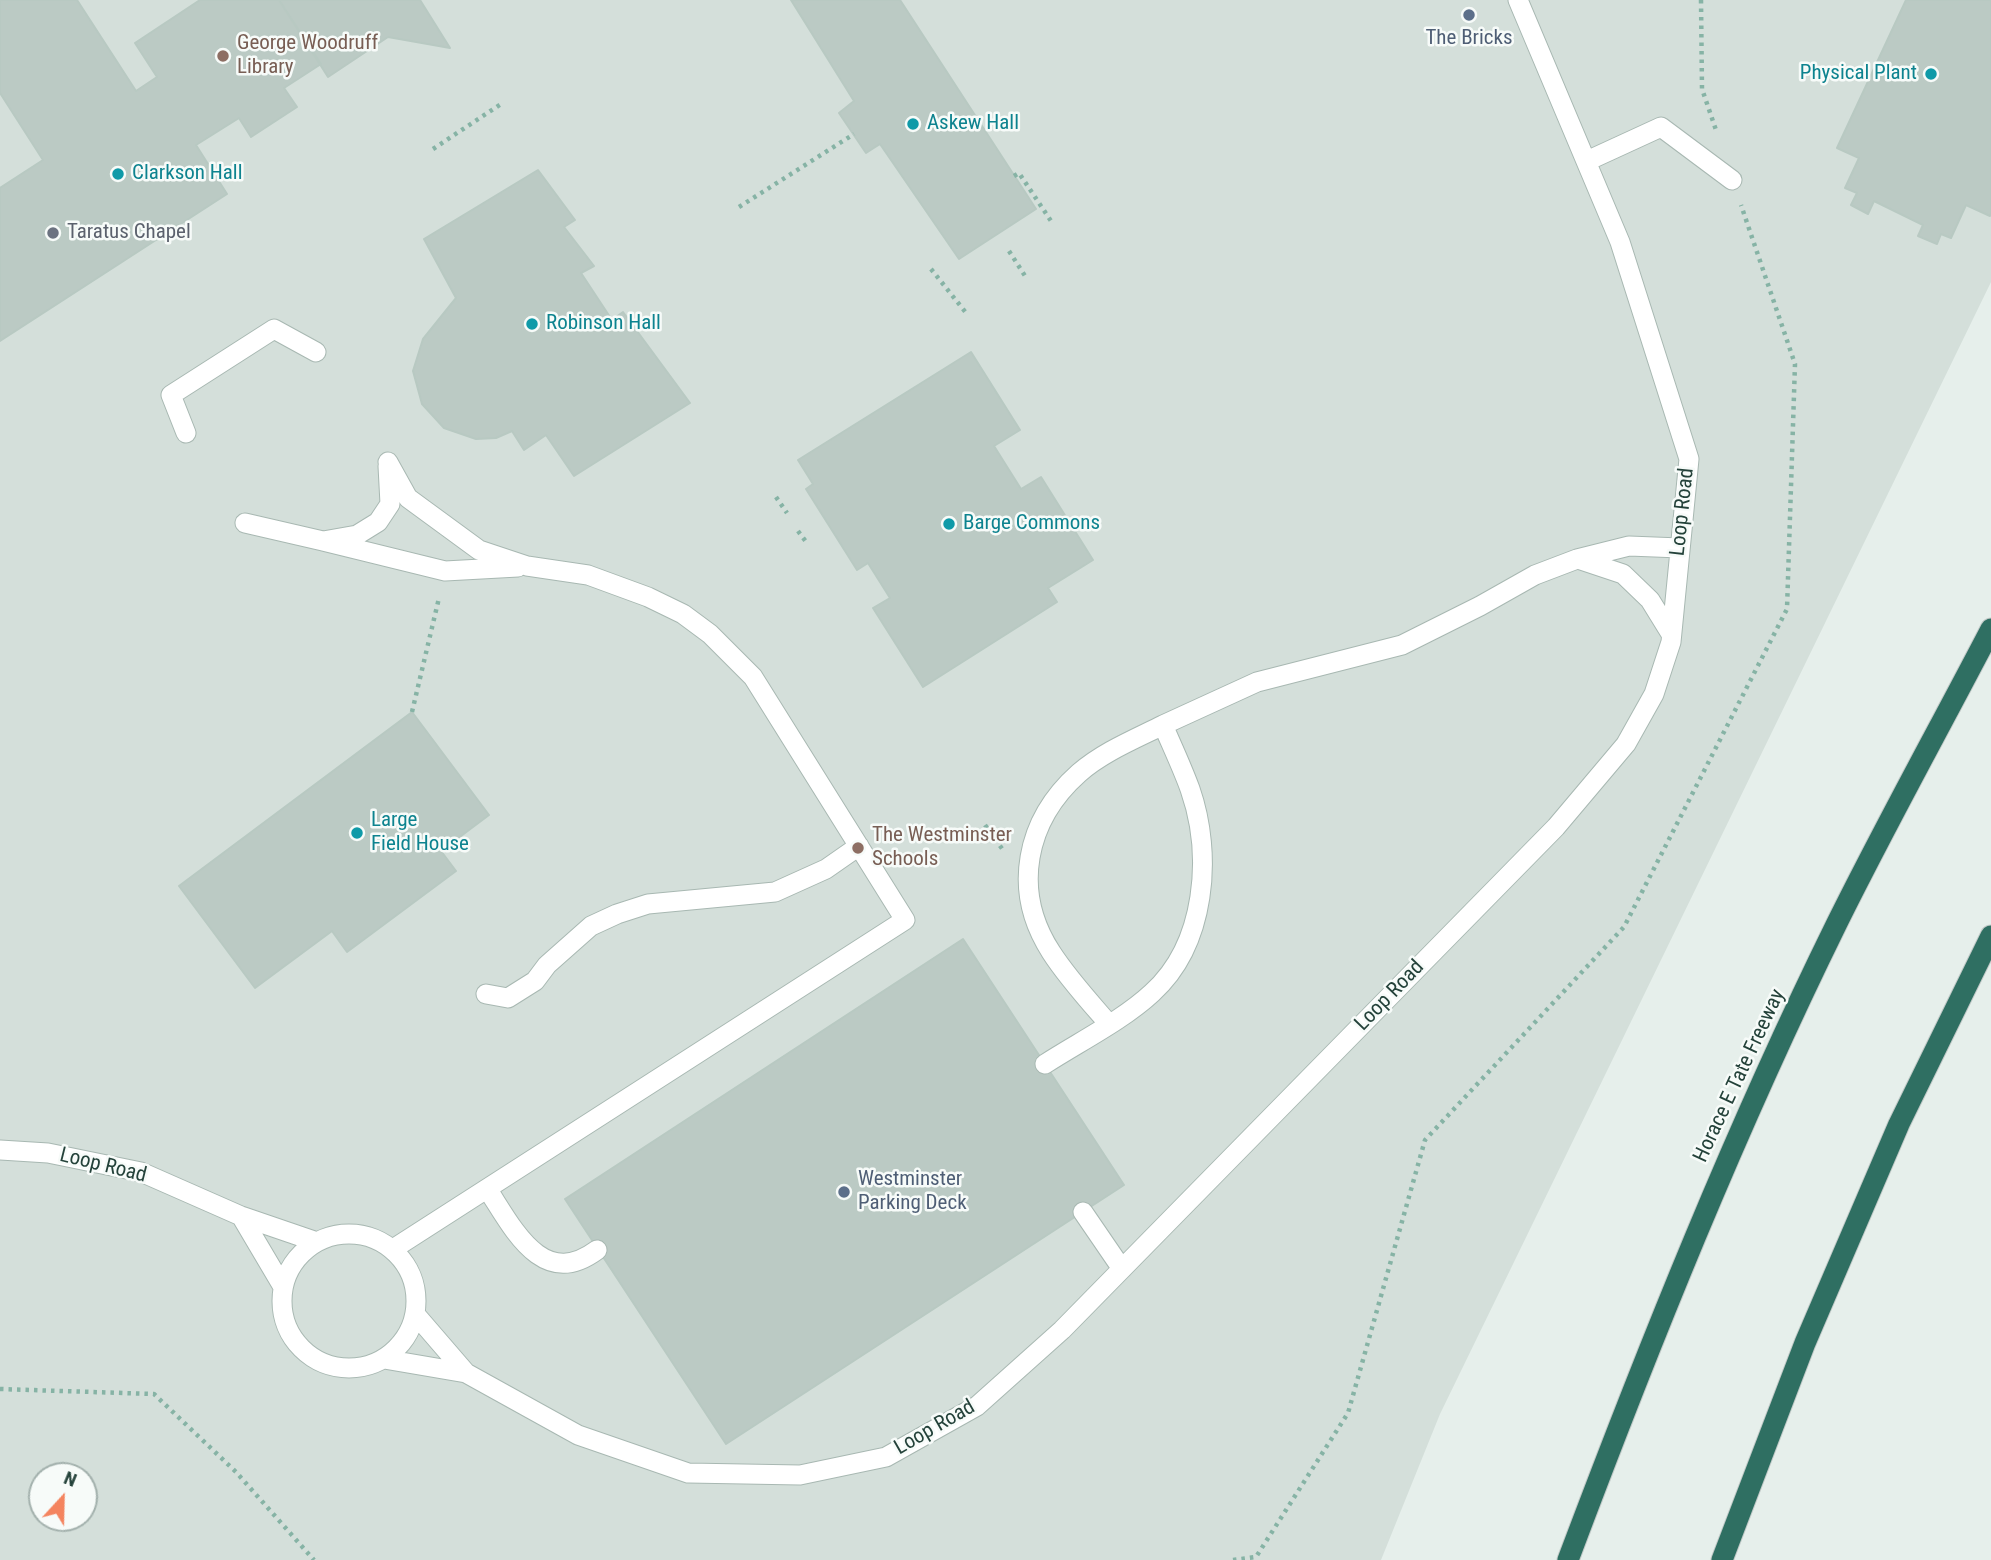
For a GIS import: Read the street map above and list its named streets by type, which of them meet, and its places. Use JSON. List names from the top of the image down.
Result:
{
  "streets": {
    "highway": ["Horace E Tate Freeway"],
    "lane": ["Loop Road"]
  },
  "places": [
    "The Bricks",
    "George Woodruff Library",
    "Physical Plant",
    "Askew Hall",
    "Clarkson Hall",
    "Taratus Chapel",
    "Robinson Hall",
    "Barge Commons",
    "Large Field House",
    "The Westminster Schools",
    "Westminster Parking Deck"
  ],
  "north": "top"
}
